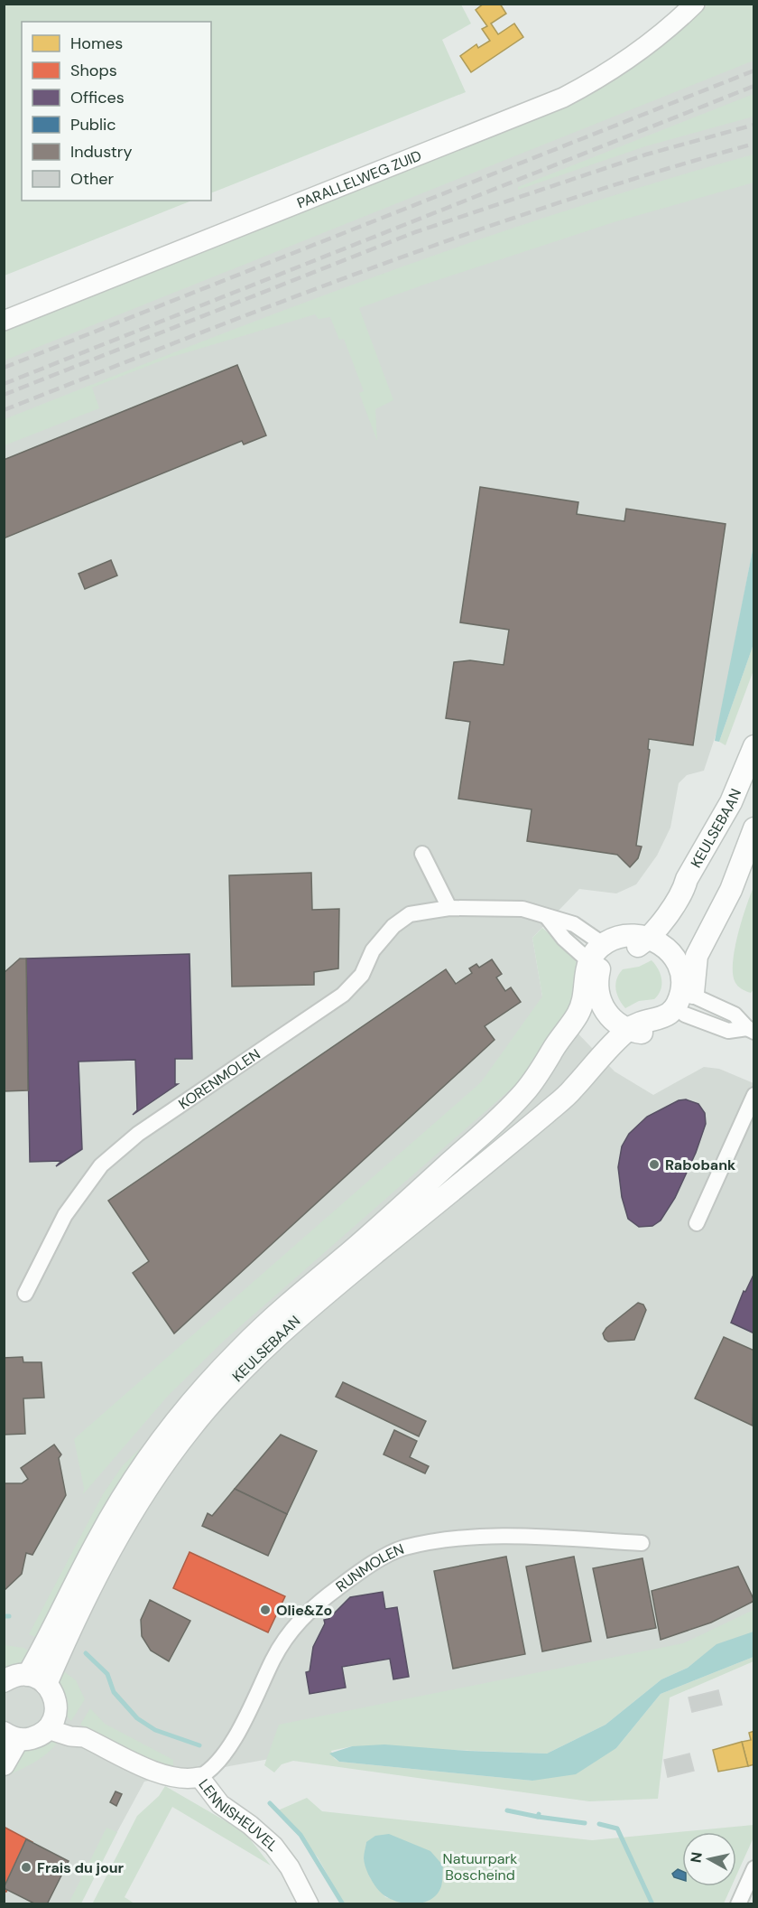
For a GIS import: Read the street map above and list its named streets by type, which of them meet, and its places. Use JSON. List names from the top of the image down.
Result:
{
  "streets": {
    "main road": ["KEULSEBAAN"],
    "street": [
      "PARALLELWEG ZUID",
      "KORENMOLEN",
      "RUNMOLEN",
      "LENNISHEUVEL"
    ]
  },
  "crossings": [
    ["RUNMOLEN", "LENNISHEUVEL"]
  ],
  "parks": ["Natuurpark Boscheind"],
  "places": ["Rabobank", "Olie&Zo", "Frais du jour"],
  "legend": [
    "Homes",
    "Shops",
    "Offices",
    "Public",
    "Industry",
    "Other"
  ],
  "north": "left"
}
